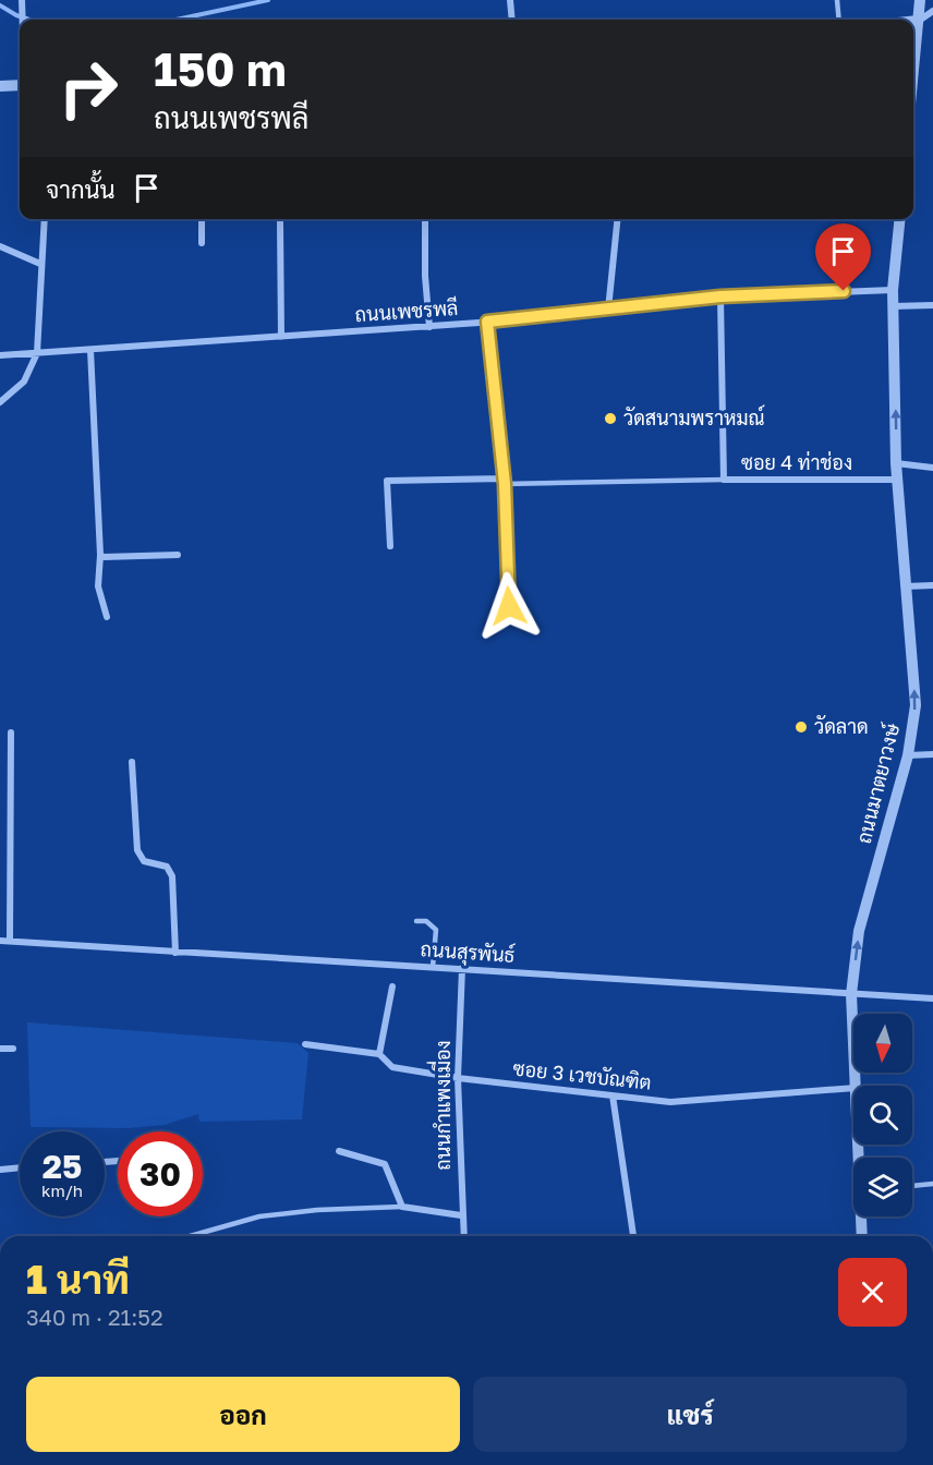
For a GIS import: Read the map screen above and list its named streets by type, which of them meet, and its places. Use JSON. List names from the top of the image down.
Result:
{
  "streets": {
    "street": [
      "ถนนเพชรพลี",
      "ซอย 4 ท่าช่อง",
      "ถนนมาตยาวงษ์",
      "ถนนสุรพันธ์",
      "ซอย 3 เวชบัณฑิต",
      "ถนนกำแพงเมี่อง"
    ]
  },
  "crossings": [
    ["ถนนเพชรพลี", "ซอย 4 ท่าช่อง"],
    ["ถนนเพชรพลี", "ถนนมาตยาวงษ์"],
    ["ซอย 4 ท่าช่อง", "ถนนมาตยาวงษ์"],
    ["ถนนมาตยาวงษ์", "ถนนสุรพันธ์"],
    ["ถนนสุรพันธ์", "ถนนกำแพงเมี่อง"],
    ["ซอย 3 เวชบัณฑิต", "ถนนกำแพงเมี่อง"]
  ],
  "one_way": ["ถนนมาตยาวงษ์"],
  "places": ["วัดสนามพราหมณ์", "วัดลาด"],
  "north": "bottom",
  "page": {
    "turn": ["150 m", "ถนนเพชรพลี"],
    "then": "จากนั้น",
    "speed": "25 km/h",
    "limit": "30",
    "heading": ["1 นาที", "340 m · 21:52"],
    "buttons": ["ออก", "แชร์"]
  }
}
